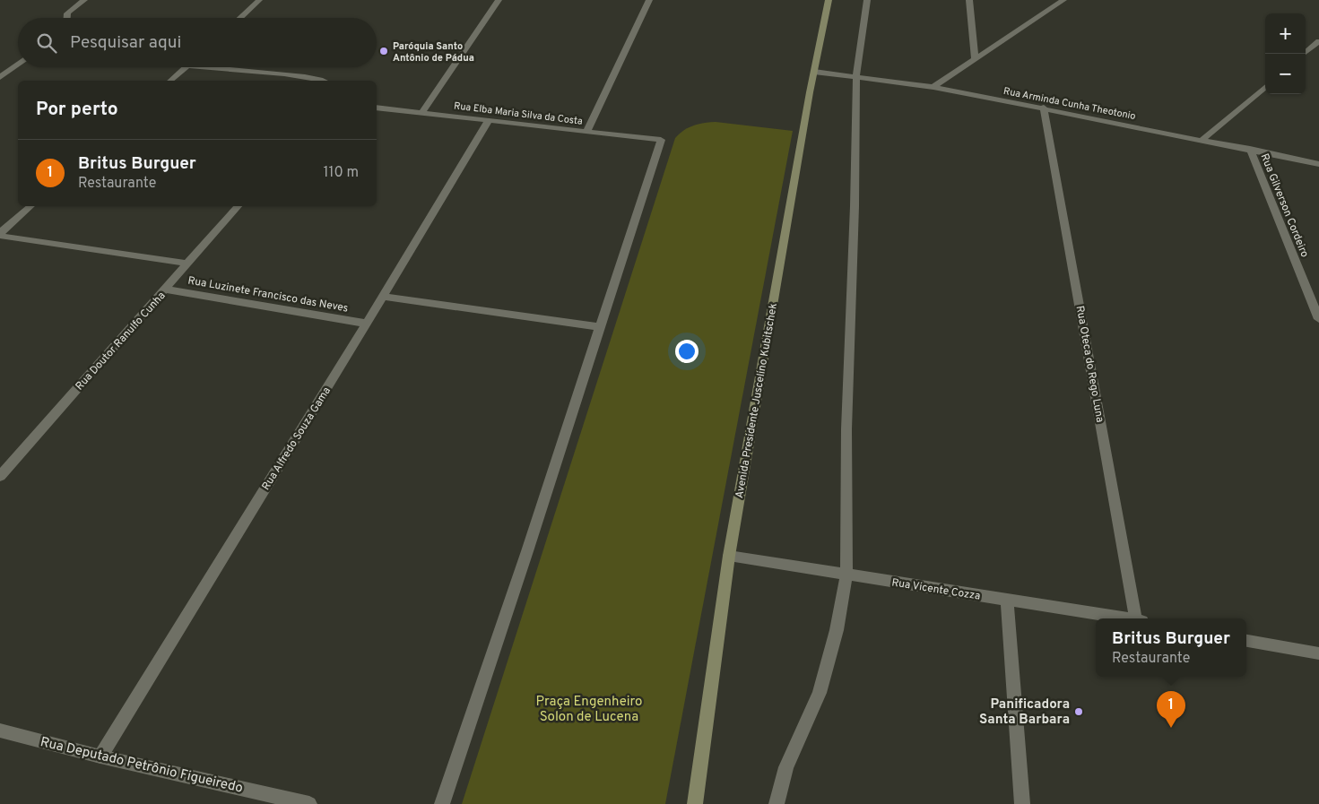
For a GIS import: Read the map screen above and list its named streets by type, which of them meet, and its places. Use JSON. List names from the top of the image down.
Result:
{
  "streets": {
    "main road": ["Avenida Presidente Juscelino Kubitschek"],
    "street": [
      "Rua Arminda Cunha Theotonio",
      "Rua Elba Maria Silva da Costa",
      "Rua Gilverson Cordeiro",
      "Rua Luzinete Francisco das Neves",
      "Rua Doutor Ranulfo Cunha",
      "Rua Oteca do Rego Luna",
      "Rua Alfredo Souza Gama",
      "Rua Vicente Cozza",
      "Rua Deputado Petrônio Figueiredo"
    ]
  },
  "crossings": [
    ["Rua Arminda Cunha Theotonio", "Rua Gilverson Cordeiro"],
    ["Rua Arminda Cunha Theotonio", "Rua Oteca do Rego Luna"],
    ["Rua Arminda Cunha Theotonio", "Avenida Presidente Juscelino Kubitschek"],
    ["Rua Elba Maria Silva da Costa", "Rua Alfredo Souza Gama"],
    ["Rua Luzinete Francisco das Neves", "Rua Doutor Ranulfo Cunha"],
    ["Rua Luzinete Francisco das Neves", "Rua Alfredo Souza Gama"],
    ["Avenida Presidente Juscelino Kubitschek", "Rua Vicente Cozza"],
    ["Rua Alfredo Souza Gama", "Rua Deputado Petrônio Figueiredo"]
  ],
  "parks": ["Praça Engenheiro Solon de Lucena"],
  "places": ["Paróquia Santo Antônio de Pádua", "Panificadora Santa Barbara"],
  "page": {
    "map_buttons": ["+", "−"],
    "search": "Pesquisar aqui",
    "heading": "Por perto",
    "list": [
      {
        "mark": "1",
        "name": "Britus Burguer",
        "note": "Restaurante",
        "value": "110 m"
      }
    ],
    "popup": ["Britus Burguer", "Restaurante"],
    "pins": "1"
  }
}
